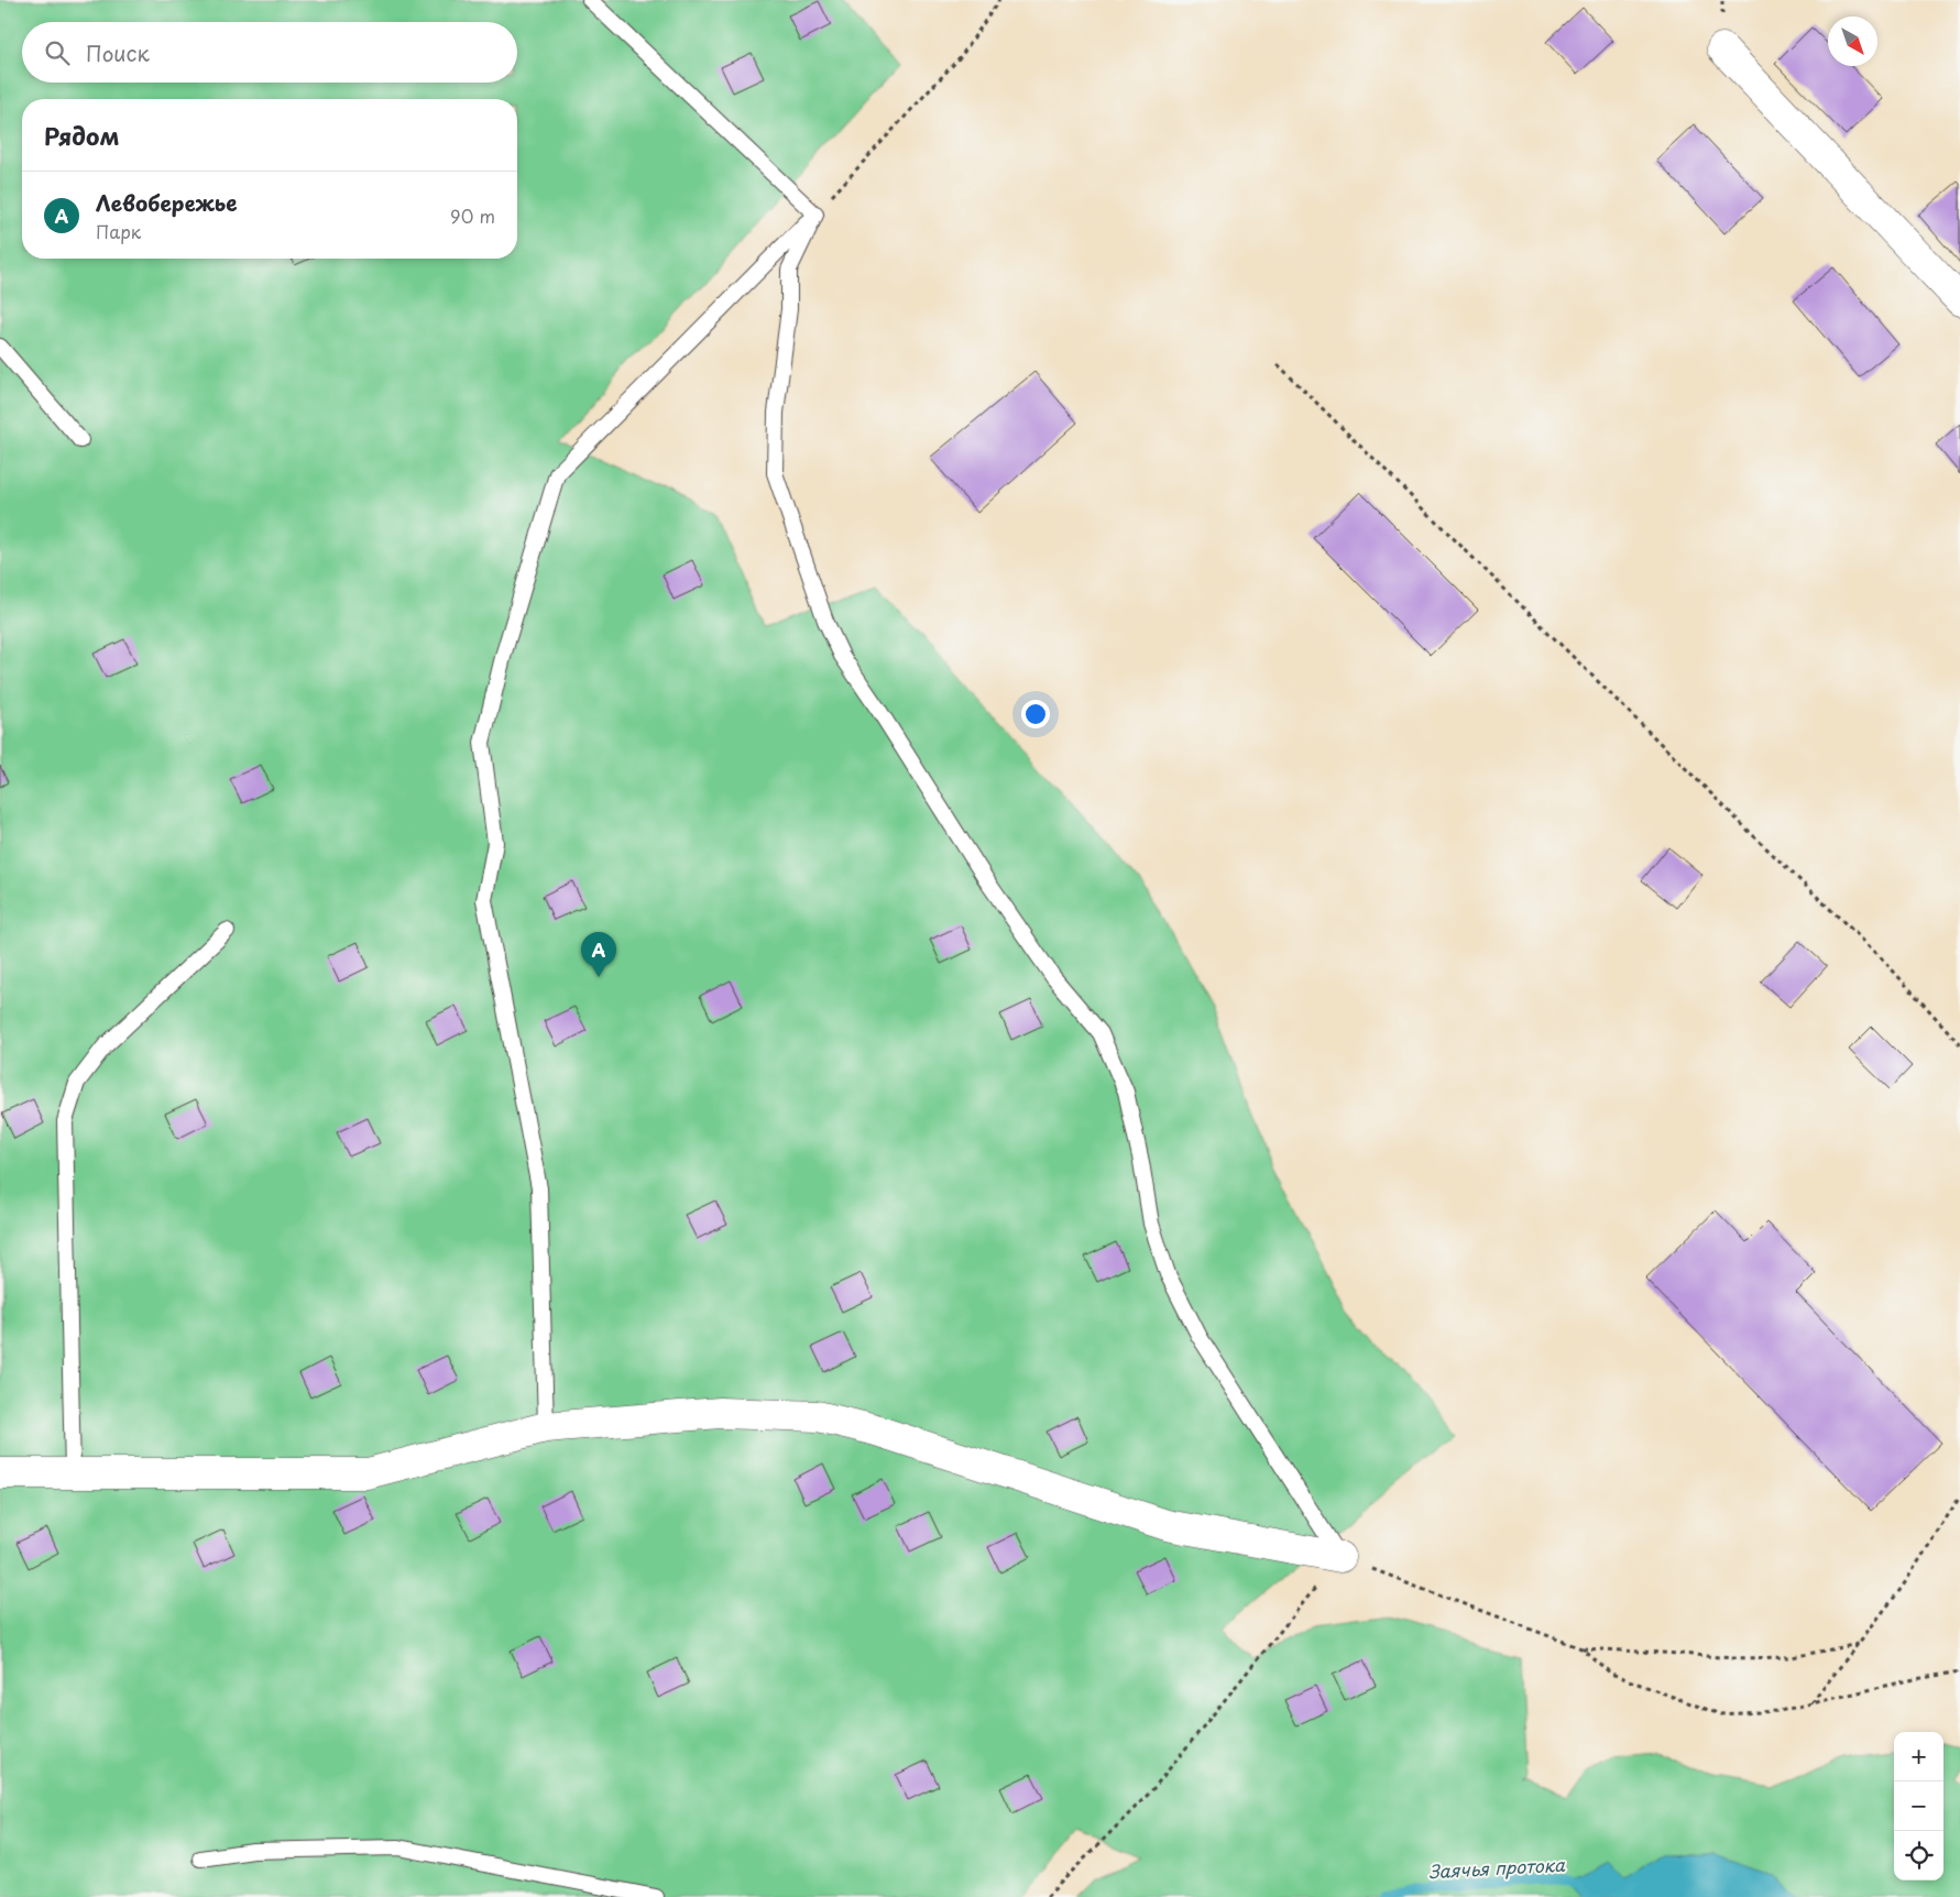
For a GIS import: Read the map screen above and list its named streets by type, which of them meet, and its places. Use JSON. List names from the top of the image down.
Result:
{
  "water": ["Заячья протока"],
  "north": "bottom right",
  "page": {
    "search": "Поиск",
    "heading": "Рядом",
    "list": [
      {
        "mark": "A",
        "name": "Левобережье",
        "note": "Парк",
        "value": "90 m"
      }
    ],
    "pins": "A",
    "map_buttons": ["+", "−"]
  }
}
